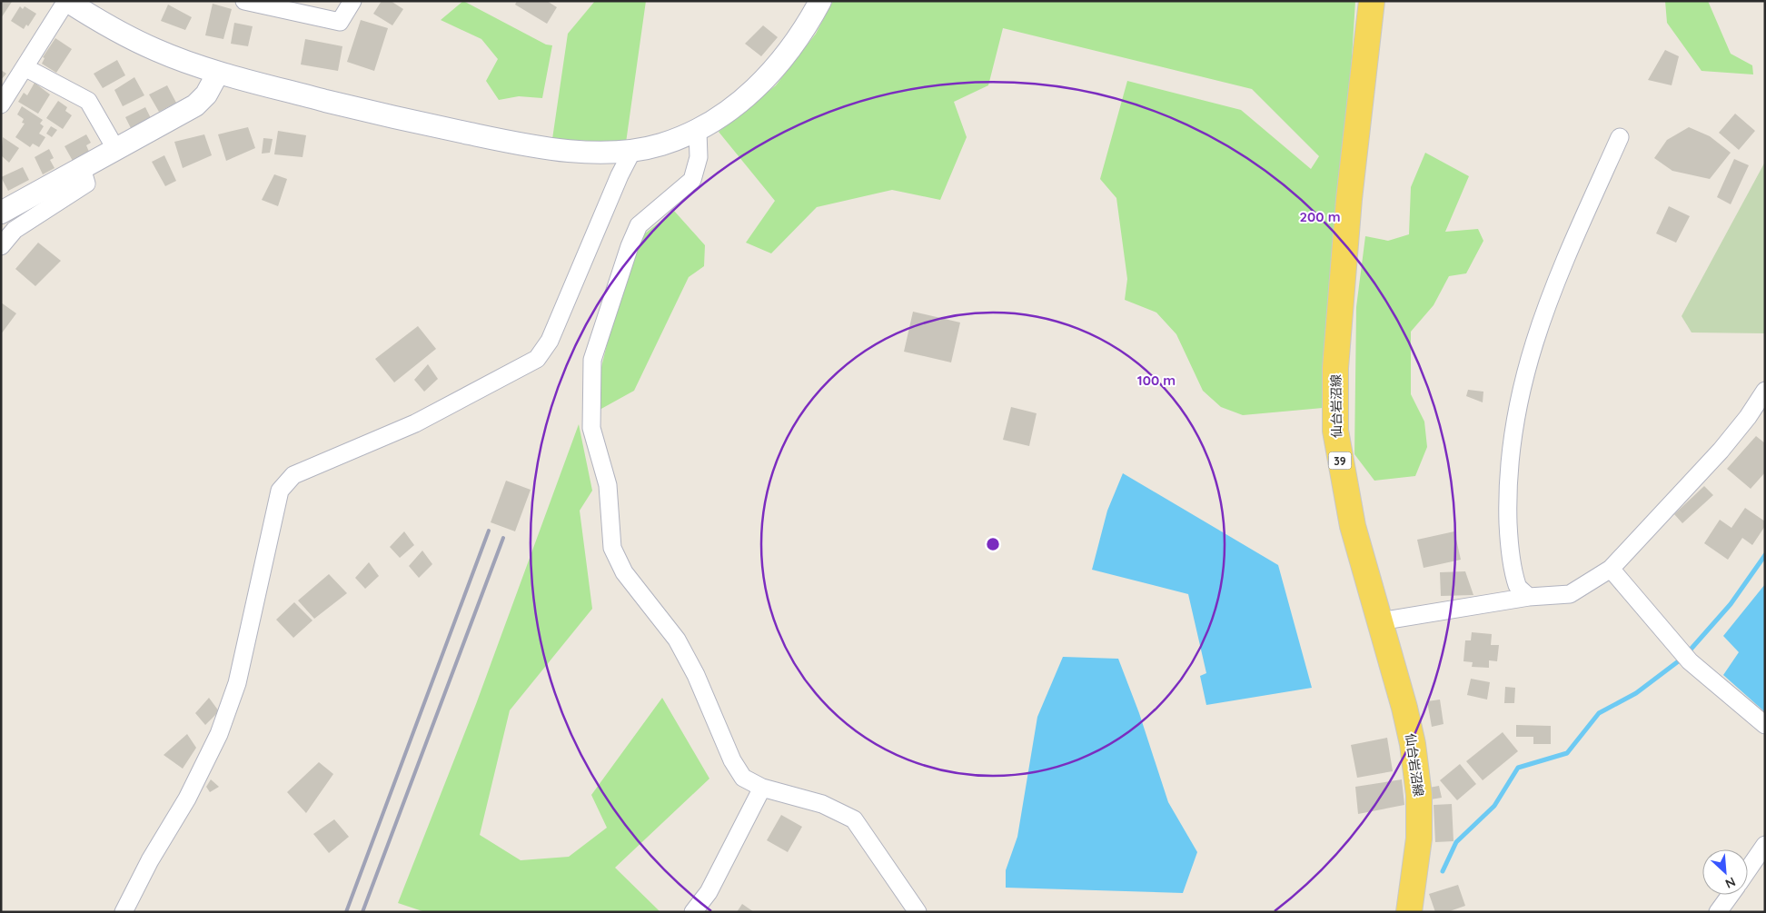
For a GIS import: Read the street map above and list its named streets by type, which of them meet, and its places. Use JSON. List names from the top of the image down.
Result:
{
  "streets": {
    "main road": ["仙台岩沼線", "39"]
  },
  "north": "bottom right",
  "rings": ["200 m", "100 m"]
}
